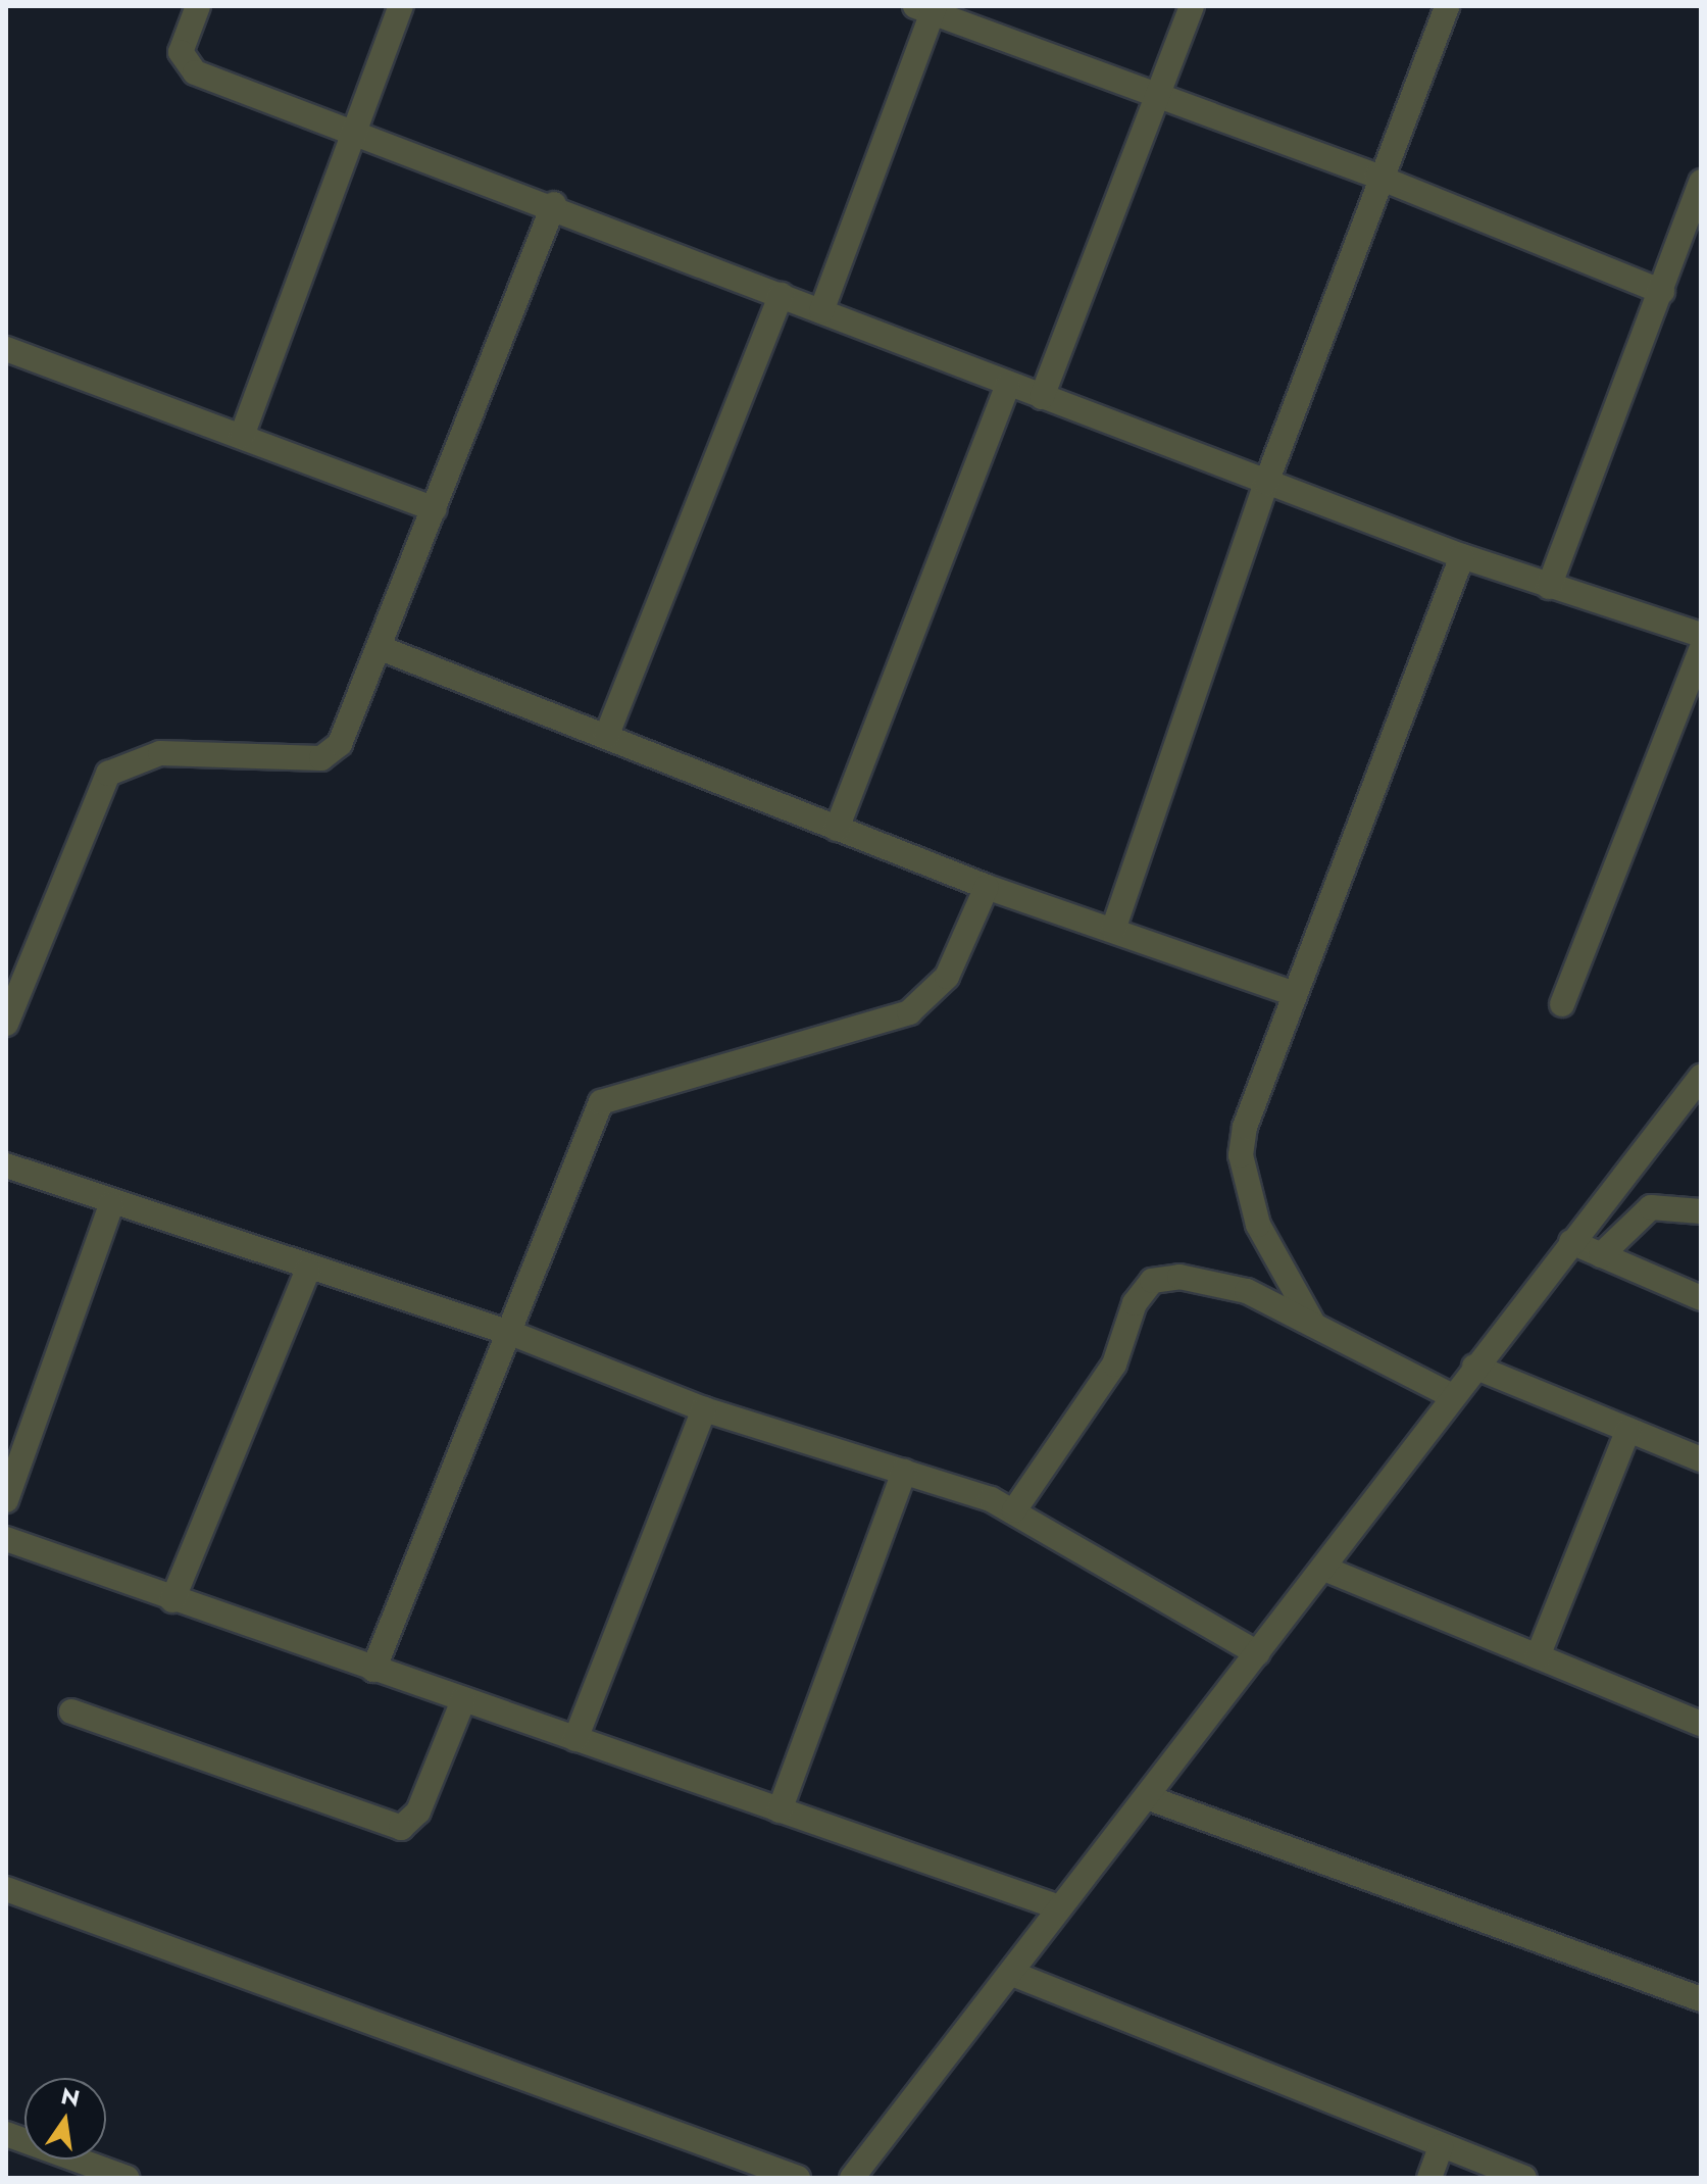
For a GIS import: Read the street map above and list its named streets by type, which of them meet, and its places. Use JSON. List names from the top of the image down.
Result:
{
  "north": "top"
}
